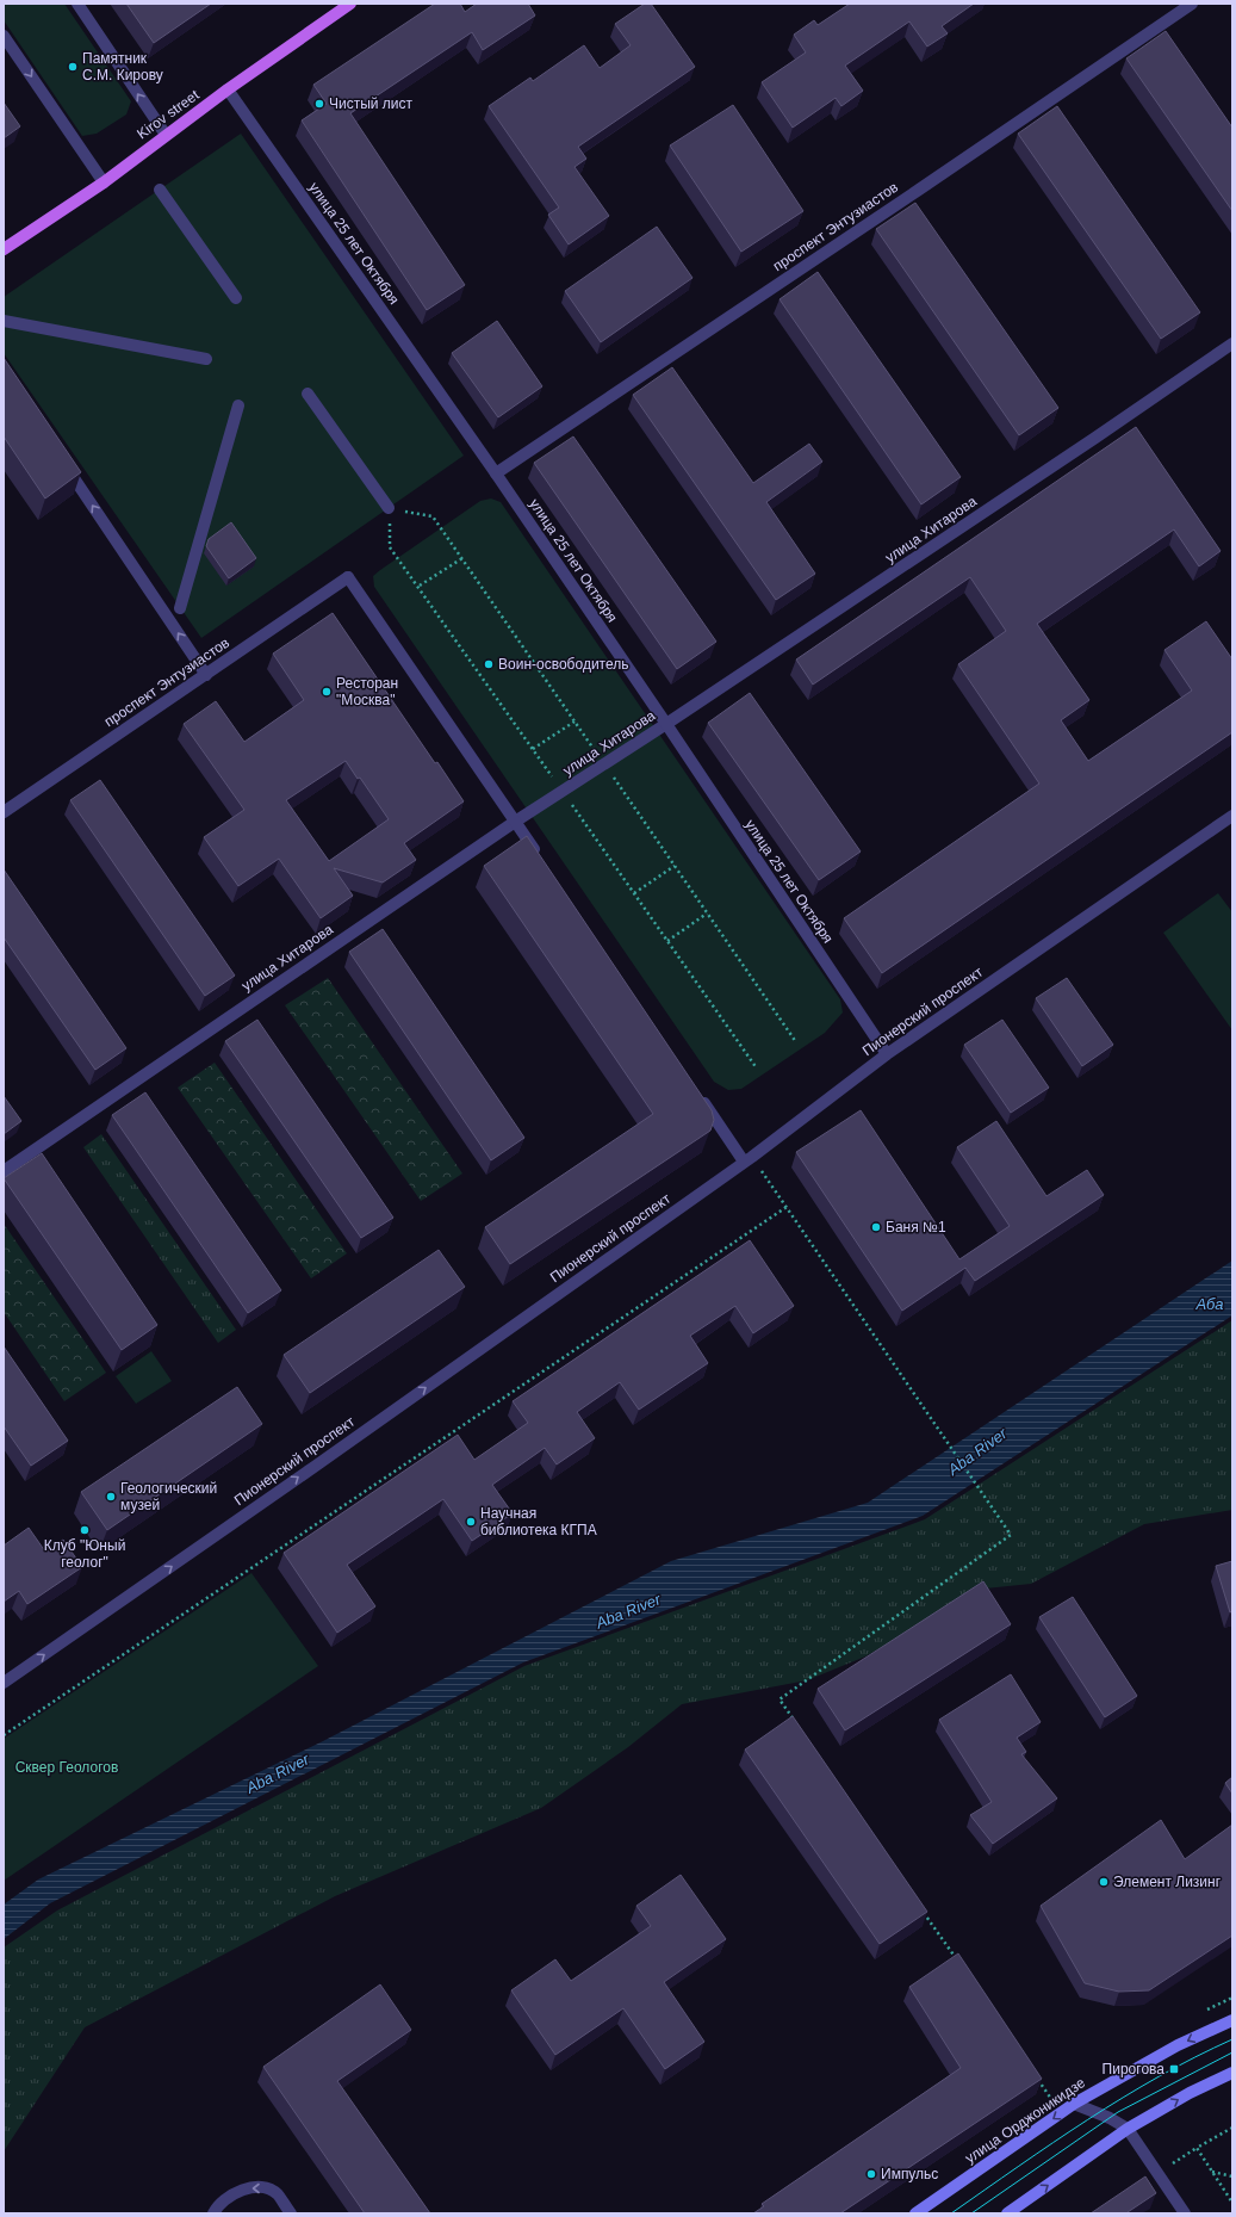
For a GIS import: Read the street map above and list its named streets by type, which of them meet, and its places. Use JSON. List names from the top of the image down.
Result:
{
  "streets": {
    "main road": ["Kirov street", "улица Орджоникидзе"],
    "street": [
      "проспект Энтузиастов",
      "улица 25 лет Октября",
      "улица Хитарова",
      "Пионерский проспект"
    ]
  },
  "crossings": [
    ["Kirov street", "улица 25 лет Октября"],
    ["проспект Энтузиастов", "улица 25 лет Октября"],
    ["проспект Энтузиастов", "улица Хитарова"],
    ["улица 25 лет Октября", "улица Хитарова"],
    ["улица 25 лет Октября", "Пионерский проспект"]
  ],
  "one_way": ["Пионерский проспект"],
  "water": ["Аба", "Aba River"],
  "parks": ["Сквер Геологов"],
  "places": {
    "other": [
      "Памятник С.М. Кирову",
      "Чистый лист",
      "Воин-освободитель",
      "Ресторан \"Москва\"",
      "Баня №1",
      "Геологический музей",
      "Научная библиотека КГПА",
      "Клуб \"Юный геолог\"",
      "Элемент Лизинг",
      "Импульс"
    ],
    "transit": ["Пирогова"]
  }
}
